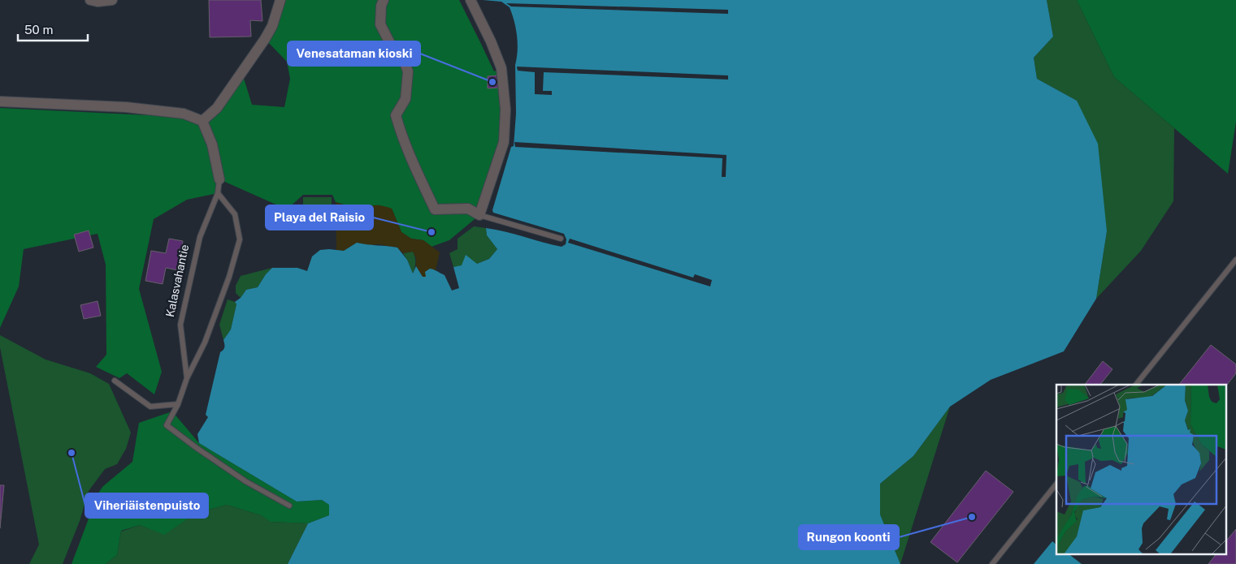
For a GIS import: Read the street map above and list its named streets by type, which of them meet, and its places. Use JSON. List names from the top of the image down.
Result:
{
  "streets": {
    "street": ["Kalasvahantie"]
  },
  "places": [
    "Venesataman kioski",
    "Playa del Raisio",
    "Viheriäistenpuisto",
    "Rungon koonti"
  ],
  "scale_bar": "50 m"
}
